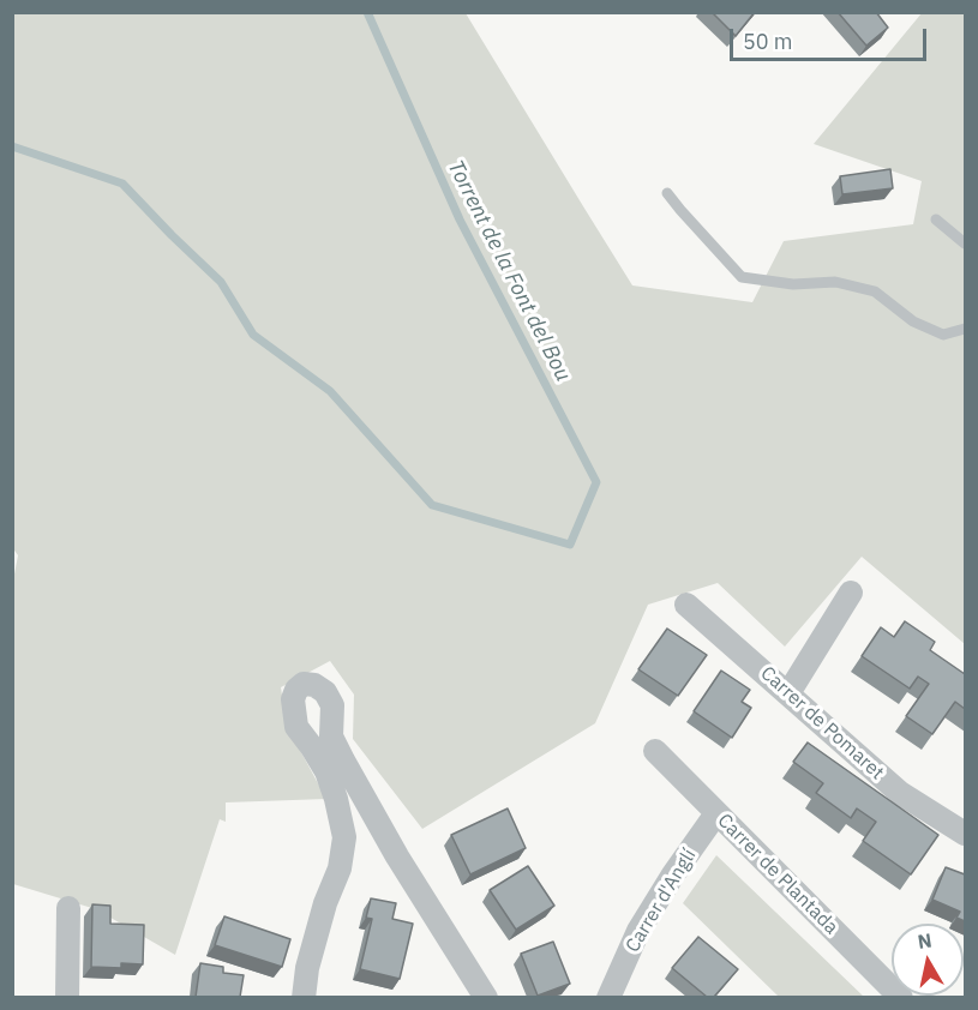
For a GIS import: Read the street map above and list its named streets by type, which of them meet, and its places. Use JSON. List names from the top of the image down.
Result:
{
  "streets": {
    "street": ["Carrer de Pomaret", "Carrer de Plantada", "Carrer d'Anglí"]
  },
  "crossings": [
    ["Carrer de Plantada", "Carrer d'Anglí"]
  ],
  "water": ["Torrent de la Font del Bou"],
  "scale_bar": "50 m",
  "north": "top"
}
